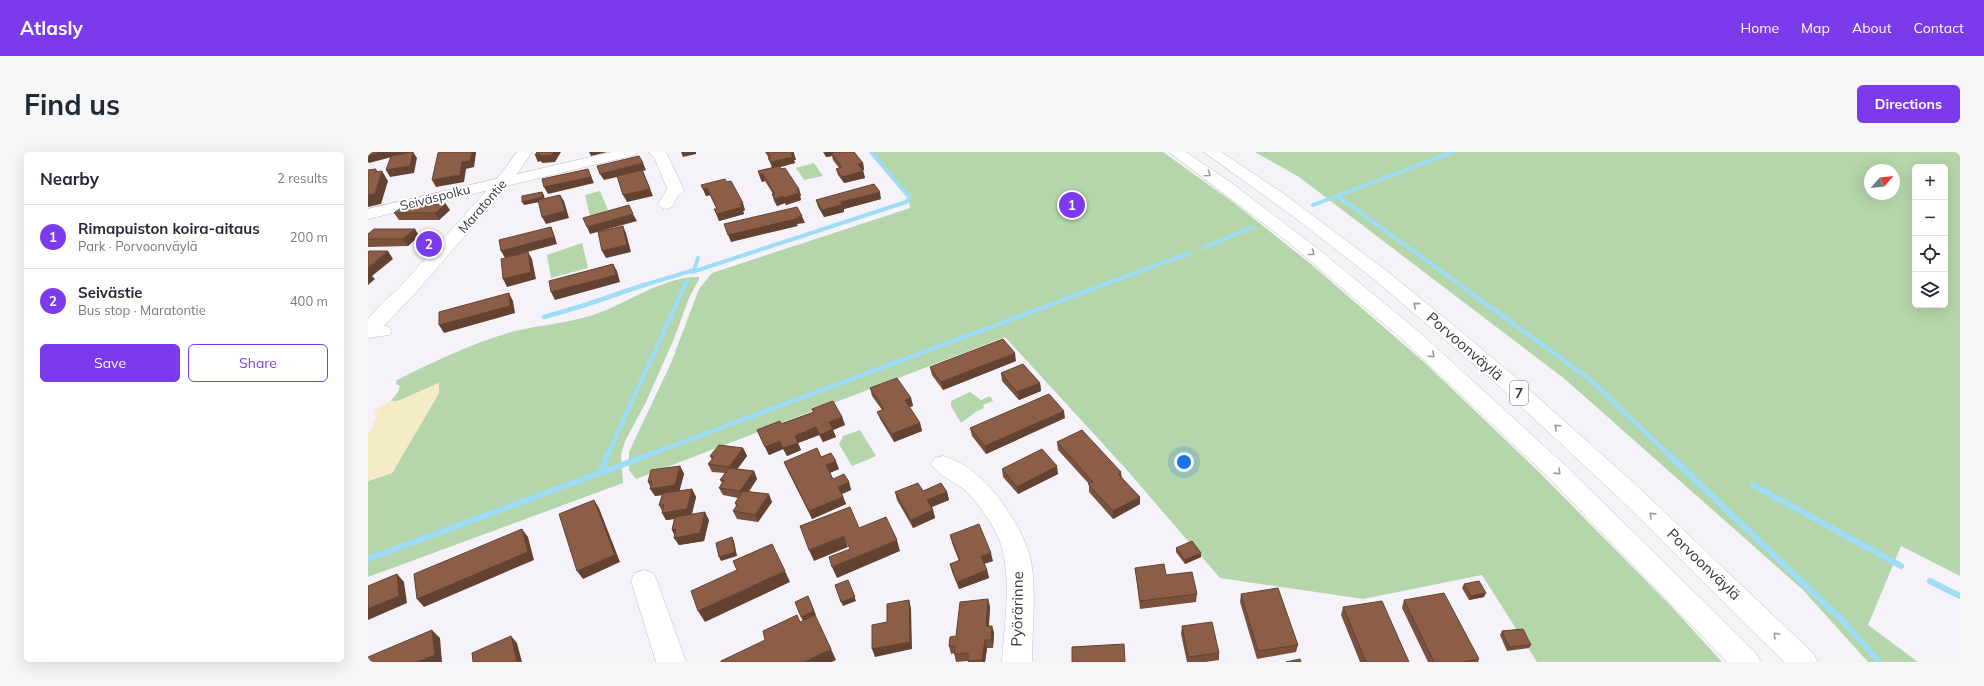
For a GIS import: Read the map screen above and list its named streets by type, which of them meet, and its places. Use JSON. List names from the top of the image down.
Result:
{
  "streets": {
    "main road": [
      "Seiväspolku",
      "Maratontie",
      "Porvoonväylä",
      "7",
      "Pyörärinne"
    ]
  },
  "crossings": [
    ["Seiväspolku", "Maratontie"]
  ],
  "north": "top right",
  "page": {
    "header": "Atlasly",
    "nav": [
      "Home",
      "Map",
      "About",
      "Contact"
    ],
    "buttons": [
      "Directions",
      ["Save", "Share"]
    ],
    "title": "Find us",
    "heading": ["Nearby", "2 results"],
    "map_buttons": ["+", "−"],
    "pins": ["1", "2"],
    "list": [
      {
        "mark": "1",
        "name": "Rimapuiston koira-aitaus",
        "note": "Park · Porvoonväylä",
        "value": "200 m"
      },
      {
        "mark": "2",
        "name": "Seivästie",
        "note": "Bus stop · Maratontie",
        "value": "400 m"
      }
    ]
  }
}
